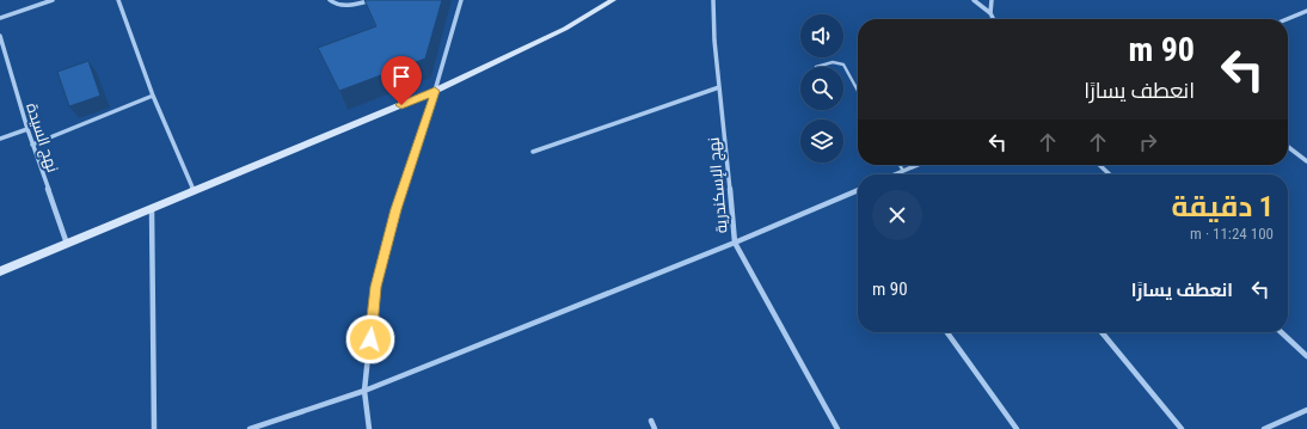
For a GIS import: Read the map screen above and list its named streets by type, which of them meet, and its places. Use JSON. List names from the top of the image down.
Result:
{
  "streets": {
    "street": ["نهج السيدة", "نهج الإسكندرية"]
  },
  "page": {
    "turn": ["90 m", "انعطف يسارًا"],
    "heading": ["1 دقيقة", "100 m · 11:24"],
    "list": [
      {
        "name": "انعطف يسارًا",
        "value": "90 m"
      }
    ]
  }
}
